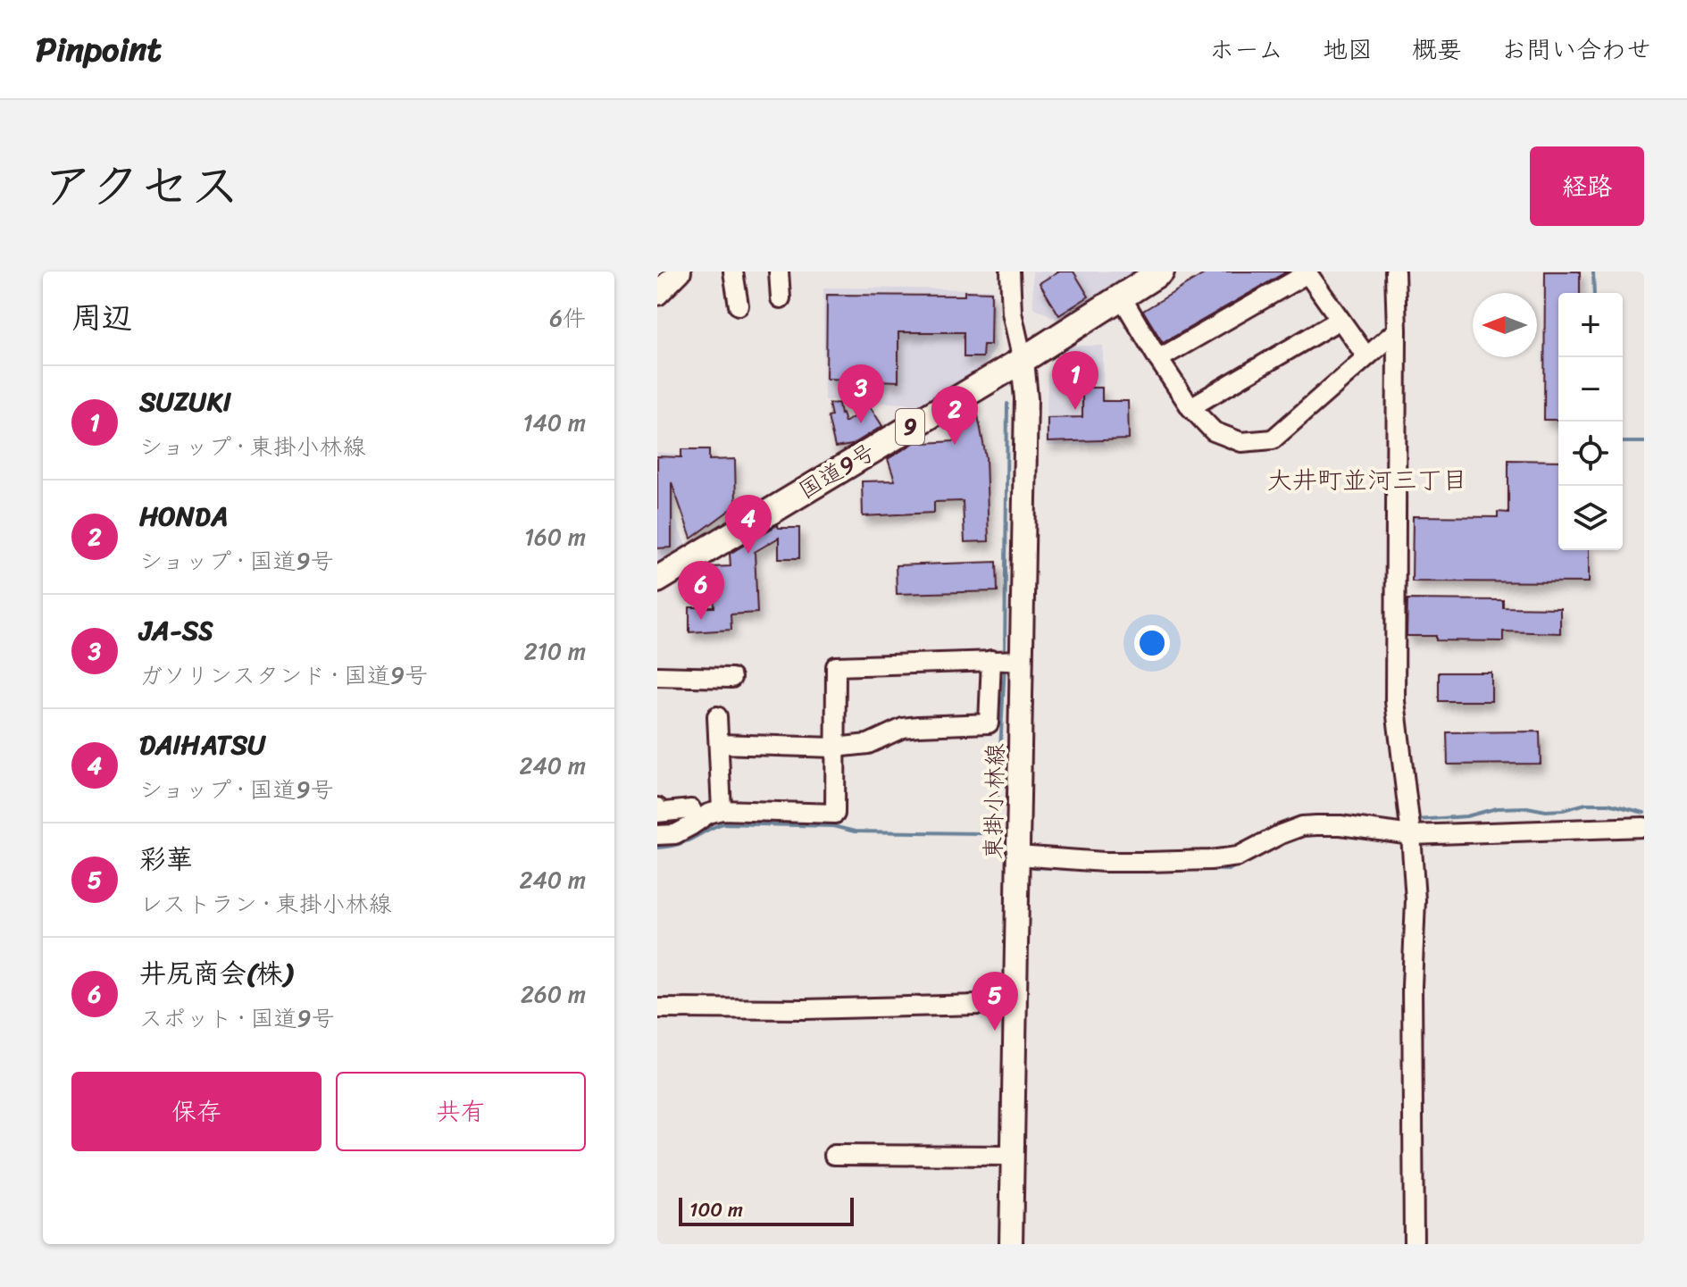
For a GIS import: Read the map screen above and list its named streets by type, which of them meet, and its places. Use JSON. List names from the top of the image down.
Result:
{
  "streets": {
    "highway": ["9", "国道9号"],
    "main road": ["東掛小林線"]
  },
  "crossings": [
    ["国道9号", "東掛小林線"]
  ],
  "districts": ["大井町並河三丁目"],
  "scale_bar": "100 m",
  "north": "left",
  "page": {
    "header": "Pinpoint",
    "nav": [
      "ホーム",
      "地図",
      "概要",
      "お問い合わせ"
    ],
    "title": "アクセス",
    "buttons": [
      "経路",
      ["保存", "共有"]
    ],
    "heading": ["周辺", "6件"],
    "map_buttons": ["+", "−"],
    "pins": [
      "1",
      "3",
      "2",
      "4",
      "6",
      "5"
    ],
    "list": [
      {
        "mark": "1",
        "name": "SUZUKI",
        "note": "ショップ · 東掛小林線",
        "value": "140 m"
      },
      {
        "mark": "2",
        "name": "HONDA",
        "note": "ショップ · 国道9号",
        "value": "160 m"
      },
      {
        "mark": "3",
        "name": "JA-SS",
        "note": "ガソリンスタンド · 国道9号",
        "value": "210 m"
      },
      {
        "mark": "4",
        "name": "DAIHATSU",
        "note": "ショップ · 国道9号",
        "value": "240 m"
      },
      {
        "mark": "5",
        "name": "彩華",
        "note": "レストラン · 東掛小林線",
        "value": "240 m"
      },
      {
        "mark": "6",
        "name": "井尻商会(株)",
        "note": "スポット · 国道9号",
        "value": "260 m"
      }
    ],
    "scale": "100 m"
  }
}
